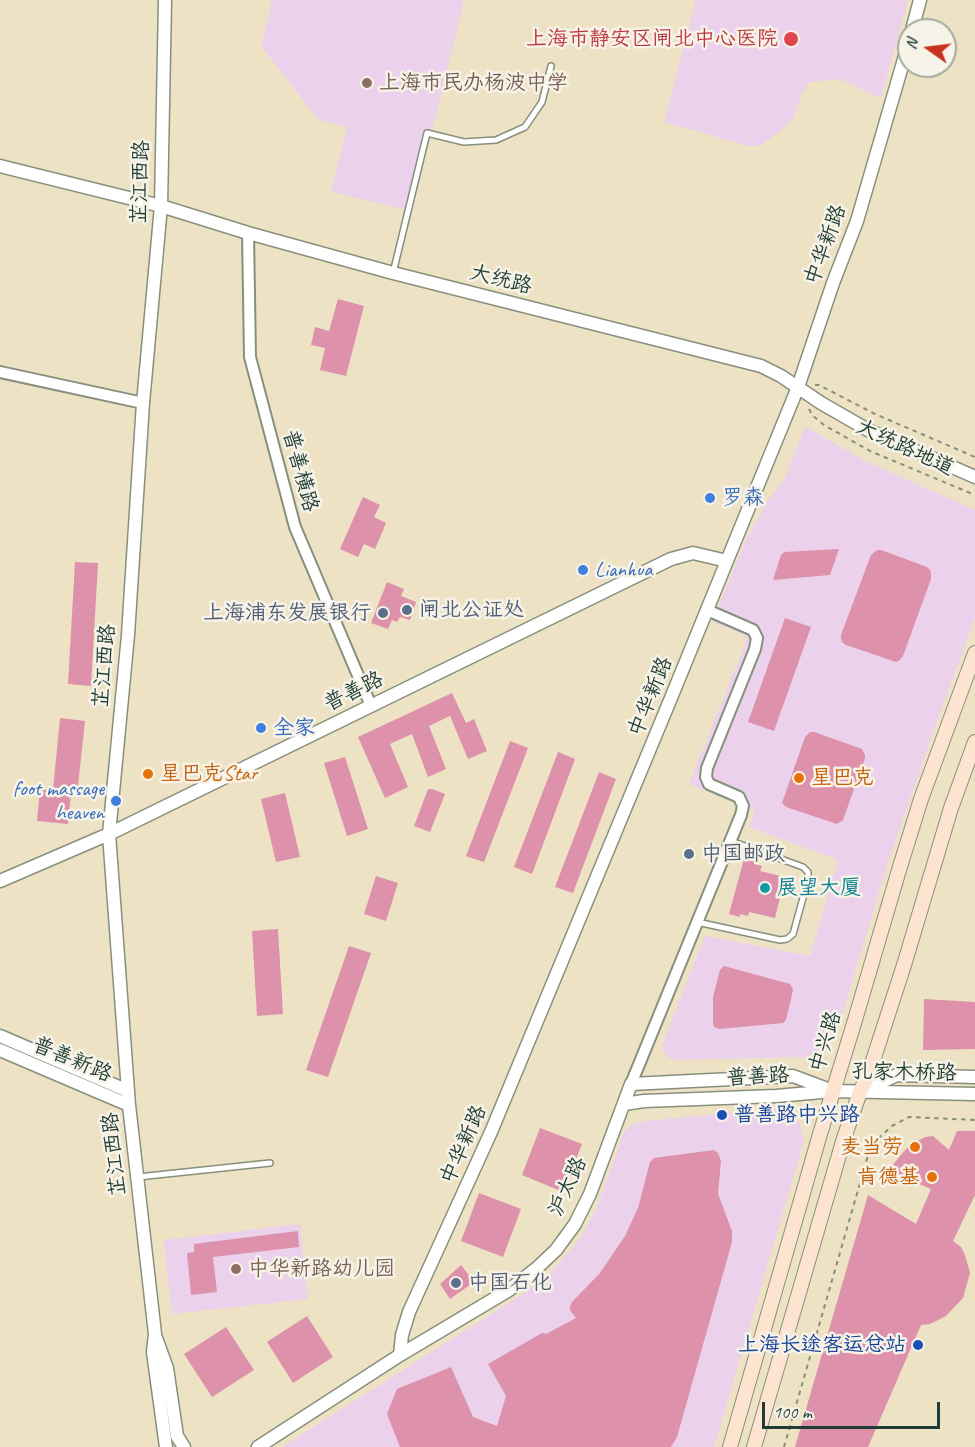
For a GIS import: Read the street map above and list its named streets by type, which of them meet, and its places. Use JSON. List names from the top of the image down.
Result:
{
  "streets": {
    "main road": ["中兴路"],
    "street": [
      "芷江西路",
      "中华新路",
      "大统路",
      "普善横路",
      "普善路",
      "普善新路",
      "孔家木桥路",
      "沪太路"
    ],
    "path": ["大统路地道"]
  },
  "crossings": [
    ["芷江西路", "大统路"],
    ["芷江西路", "普善路"],
    ["芷江西路", "普善新路"],
    ["中华新路", "大统路"],
    ["中华新路", "普善路"],
    ["中华新路", "沪太路"],
    ["大统路", "普善横路"],
    ["普善横路", "普善路"],
    ["普善路", "中兴路"],
    ["普善路", "孔家木桥路"],
    ["普善路", "沪太路"],
    ["中兴路", "孔家木桥路"]
  ],
  "places": [
    "上海市静安区闸北中心医院",
    "上海市民办杨波中学",
    "罗森",
    "Lianhua",
    "闸北公证处",
    "上海浦东发展银行",
    "全家",
    "星巴克Star",
    "星巴克",
    "foot massage heaven",
    "中国邮政",
    "展望大厦",
    "普善路中兴路",
    "麦当劳",
    "肯德基",
    "中华新路幼儿园",
    "中国石化",
    "上海长途客运总站"
  ],
  "scale_bar": "100 m",
  "north": "left"
}
